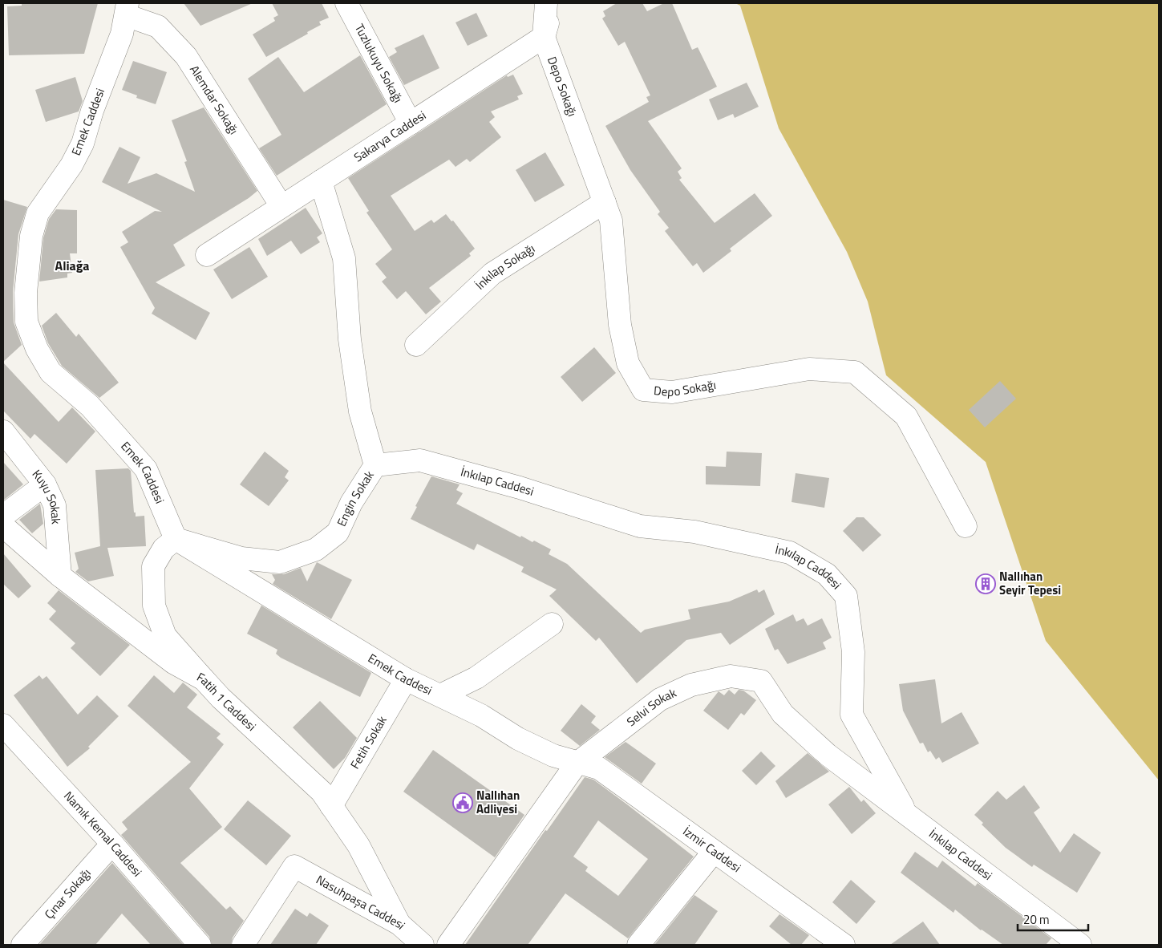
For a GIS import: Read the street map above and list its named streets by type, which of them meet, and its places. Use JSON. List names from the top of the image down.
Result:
{
  "streets": {
    "street": [
      "Tuzlukuyu Sokağı",
      "Depo Sokağı",
      "Alemdar Sokağı",
      "Emek Caddesi",
      "Sakarya Caddesi",
      "İnkılap Sokağı",
      "İnkılap Caddesi",
      "Kuyu Sokak",
      "Engin Sokak",
      "Fatih 1 Caddesi",
      "Selvi Sokak",
      "Fetih Sokak",
      "Namık Kemal Caddesi",
      "İzmir Caddesi",
      "Çınar Sokağı",
      "Nasuhpaşa Caddesi"
    ]
  },
  "crossings": [
    ["Tuzlukuyu Sokağı", "Sakarya Caddesi"],
    ["Depo Sokağı", "Sakarya Caddesi"],
    ["Depo Sokağı", "İnkılap Sokağı"],
    ["Alemdar Sokağı", "Emek Caddesi"],
    ["Alemdar Sokağı", "Sakarya Caddesi"],
    ["Emek Caddesi", "Engin Sokak"],
    ["Emek Caddesi", "Selvi Sokak"],
    ["Emek Caddesi", "Fetih Sokak"],
    ["Emek Caddesi", "İzmir Caddesi"],
    ["Sakarya Caddesi", "Engin Sokak"],
    ["İnkılap Caddesi", "Engin Sokak"],
    ["İnkılap Caddesi", "Selvi Sokak"],
    ["Kuyu Sokak", "Fatih 1 Caddesi"],
    ["Fatih 1 Caddesi", "Fetih Sokak"],
    ["Fatih 1 Caddesi", "Nasuhpaşa Caddesi"],
    ["Selvi Sokak", "İzmir Caddesi"],
    ["Namık Kemal Caddesi", "Çınar Sokağı"]
  ],
  "districts": ["Aliağa"],
  "places": {
    "building": ["Nallıhan Seyir Tepesi"],
    "public building": ["Nallıhan Adliyesi"]
  },
  "scale_bar": "20 m"
}
